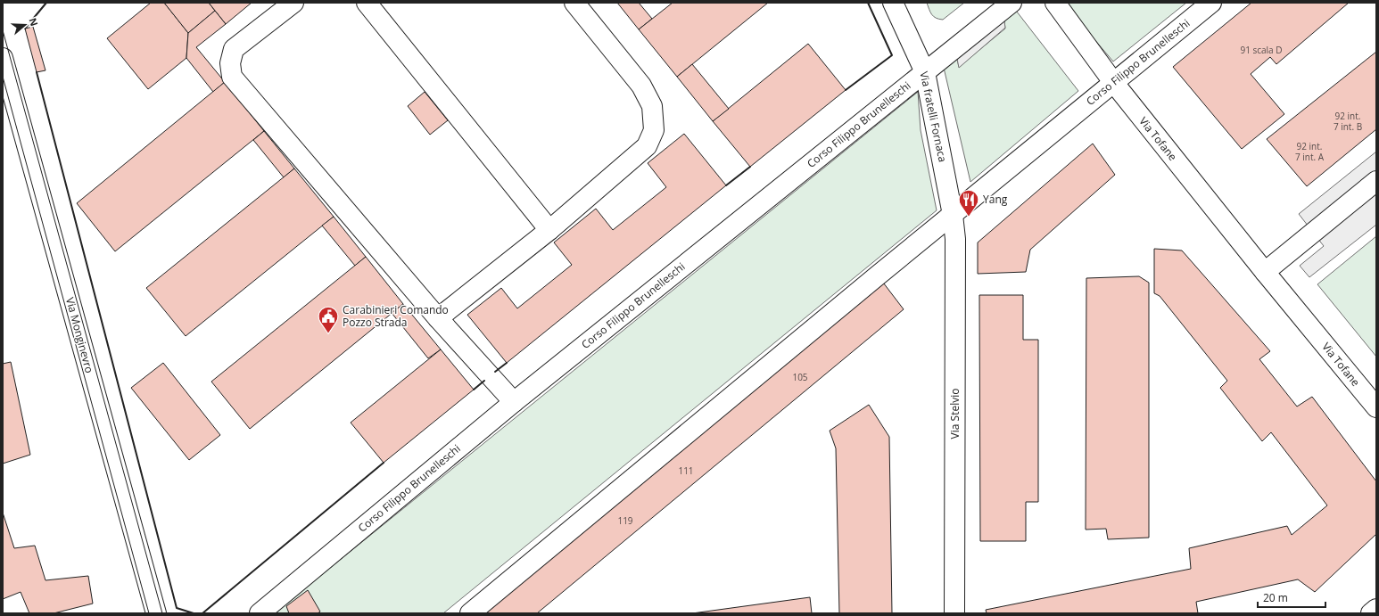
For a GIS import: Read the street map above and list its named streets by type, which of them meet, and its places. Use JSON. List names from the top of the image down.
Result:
{
  "streets": {
    "street": [
      "Corso Filippo Brunelleschi",
      "Via fratelli Fornaca",
      "Via Tofane",
      "Via Monginevro",
      "Via Stelvio"
    ]
  },
  "crossings": [
    ["Corso Filippo Brunelleschi", "Via fratelli Fornaca"],
    ["Corso Filippo Brunelleschi", "Via Tofane"],
    ["Corso Filippo Brunelleschi", "Via Stelvio"],
    ["Via fratelli Fornaca", "Via Stelvio"]
  ],
  "places": {
    "restaurant": ["Yang"],
    "public building": ["Carabinieri Comando Pozzo Strada"]
  },
  "house_numbers": [
    "91 scala D",
    "92 int. 7 int. B",
    "92 int. 7 int. A",
    "105",
    "111",
    "119"
  ],
  "scale_bar": "20 m",
  "north": "right"
}
